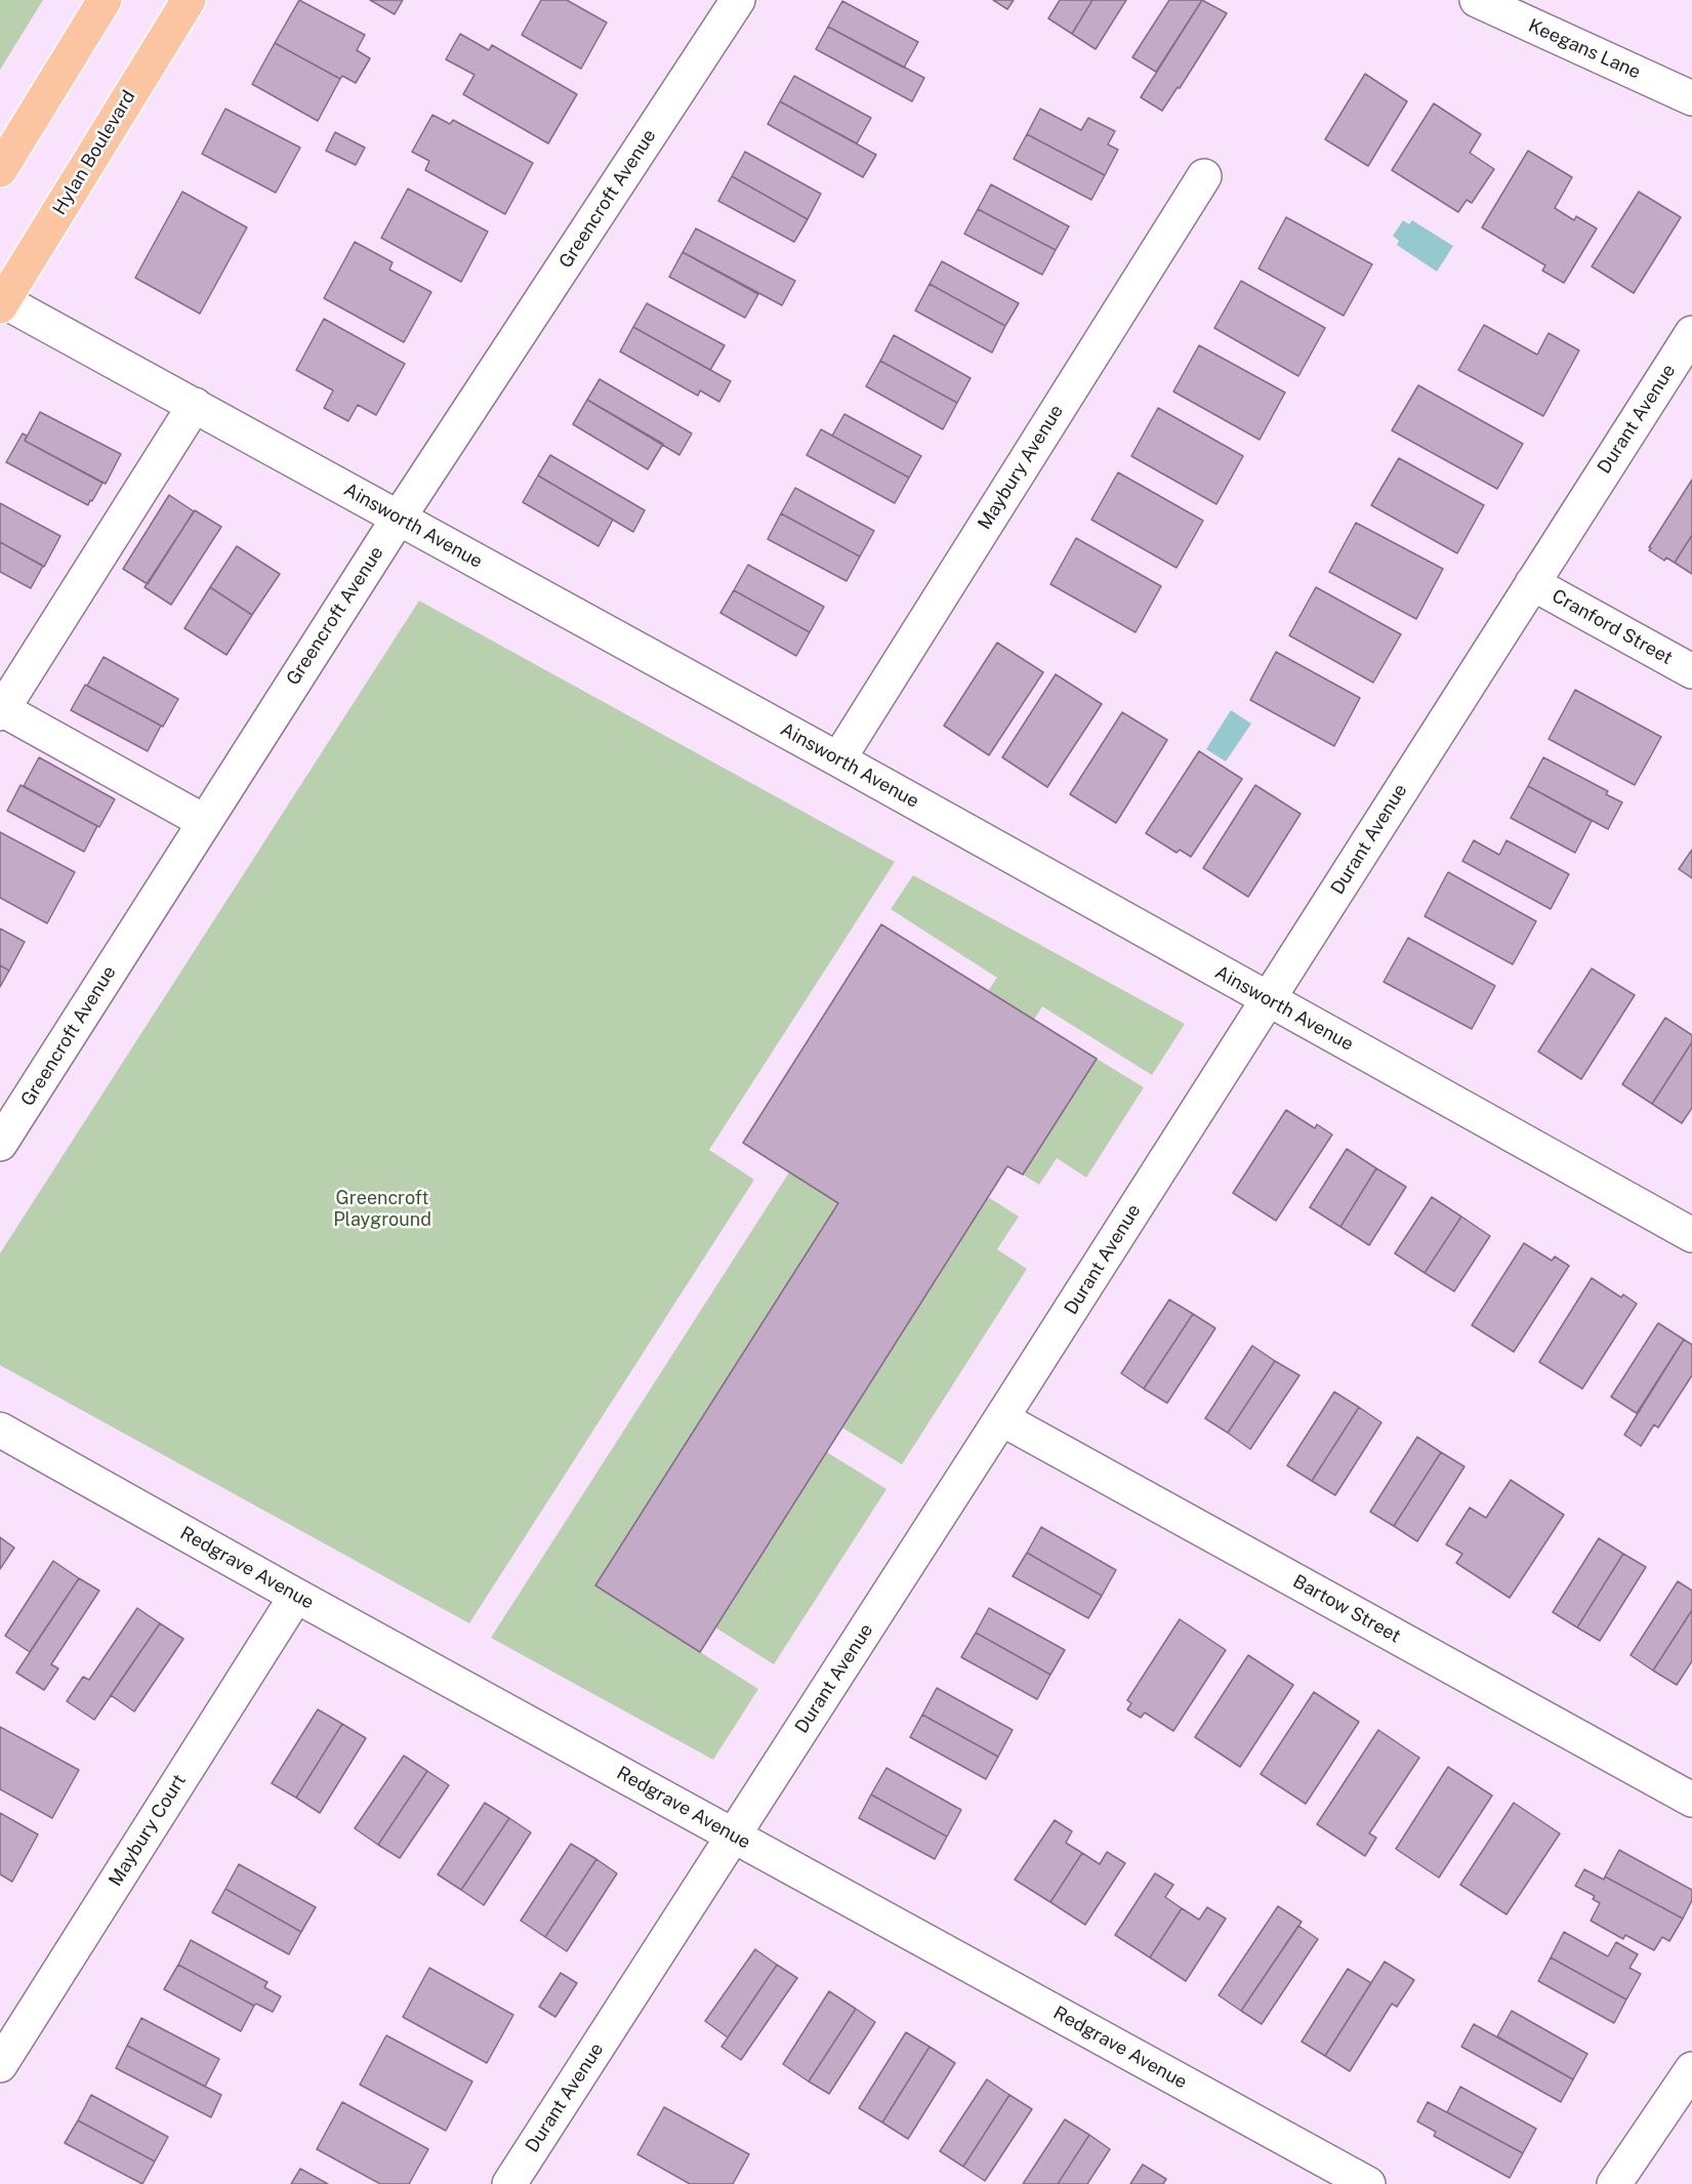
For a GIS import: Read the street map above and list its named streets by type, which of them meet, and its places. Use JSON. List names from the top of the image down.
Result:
{
  "streets": {
    "main road": ["Hylan Boulevard"],
    "street": [
      "Keegans Lane",
      "Greencroft Avenue",
      "Durant Avenue",
      "Maybury Avenue",
      "Ainsworth Avenue",
      "Cranford Street",
      "Redgrave Avenue",
      "Bartow Street",
      "Maybury Court"
    ]
  },
  "crossings": [
    ["Hylan Boulevard", "Ainsworth Avenue"],
    ["Greencroft Avenue", "Ainsworth Avenue"],
    ["Durant Avenue", "Ainsworth Avenue"],
    ["Durant Avenue", "Cranford Street"],
    ["Durant Avenue", "Redgrave Avenue"],
    ["Durant Avenue", "Bartow Street"],
    ["Maybury Avenue", "Ainsworth Avenue"],
    ["Redgrave Avenue", "Maybury Court"]
  ],
  "parks": ["Greencroft Playground"]
}
